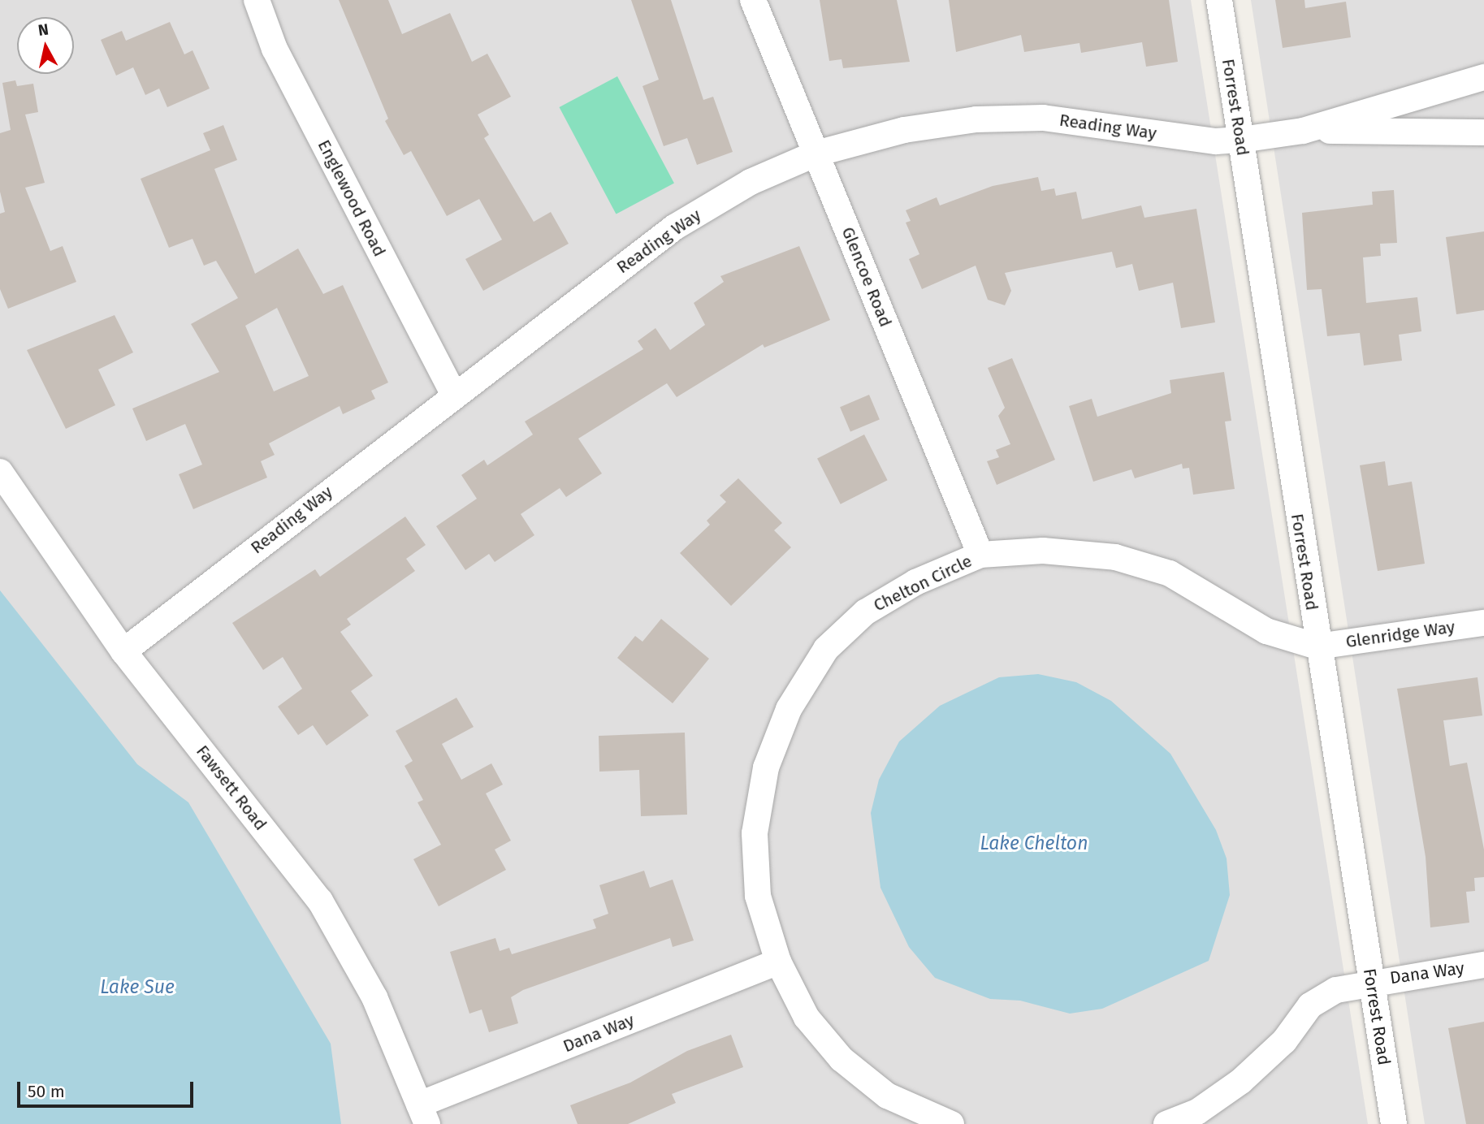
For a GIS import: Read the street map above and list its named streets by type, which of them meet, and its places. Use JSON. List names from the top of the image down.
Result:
{
  "streets": {
    "street": [
      "Forrest Road",
      "Reading Way",
      "Englewood Road",
      "Glencoe Road",
      "Chelton Circle",
      "Glenridge Way",
      "Fawsett Road",
      "Dana Way"
    ]
  },
  "crossings": [
    ["Forrest Road", "Reading Way"],
    ["Forrest Road", "Chelton Circle"],
    ["Forrest Road", "Glenridge Way"],
    ["Forrest Road", "Dana Way"],
    ["Reading Way", "Englewood Road"],
    ["Reading Way", "Glencoe Road"],
    ["Reading Way", "Fawsett Road"],
    ["Glencoe Road", "Chelton Circle"],
    ["Chelton Circle", "Glenridge Way"],
    ["Chelton Circle", "Dana Way"],
    ["Fawsett Road", "Dana Way"]
  ],
  "water": ["Lake Chelton", "Lake Sue"],
  "scale_bar": "50 m",
  "north": "top"
}
